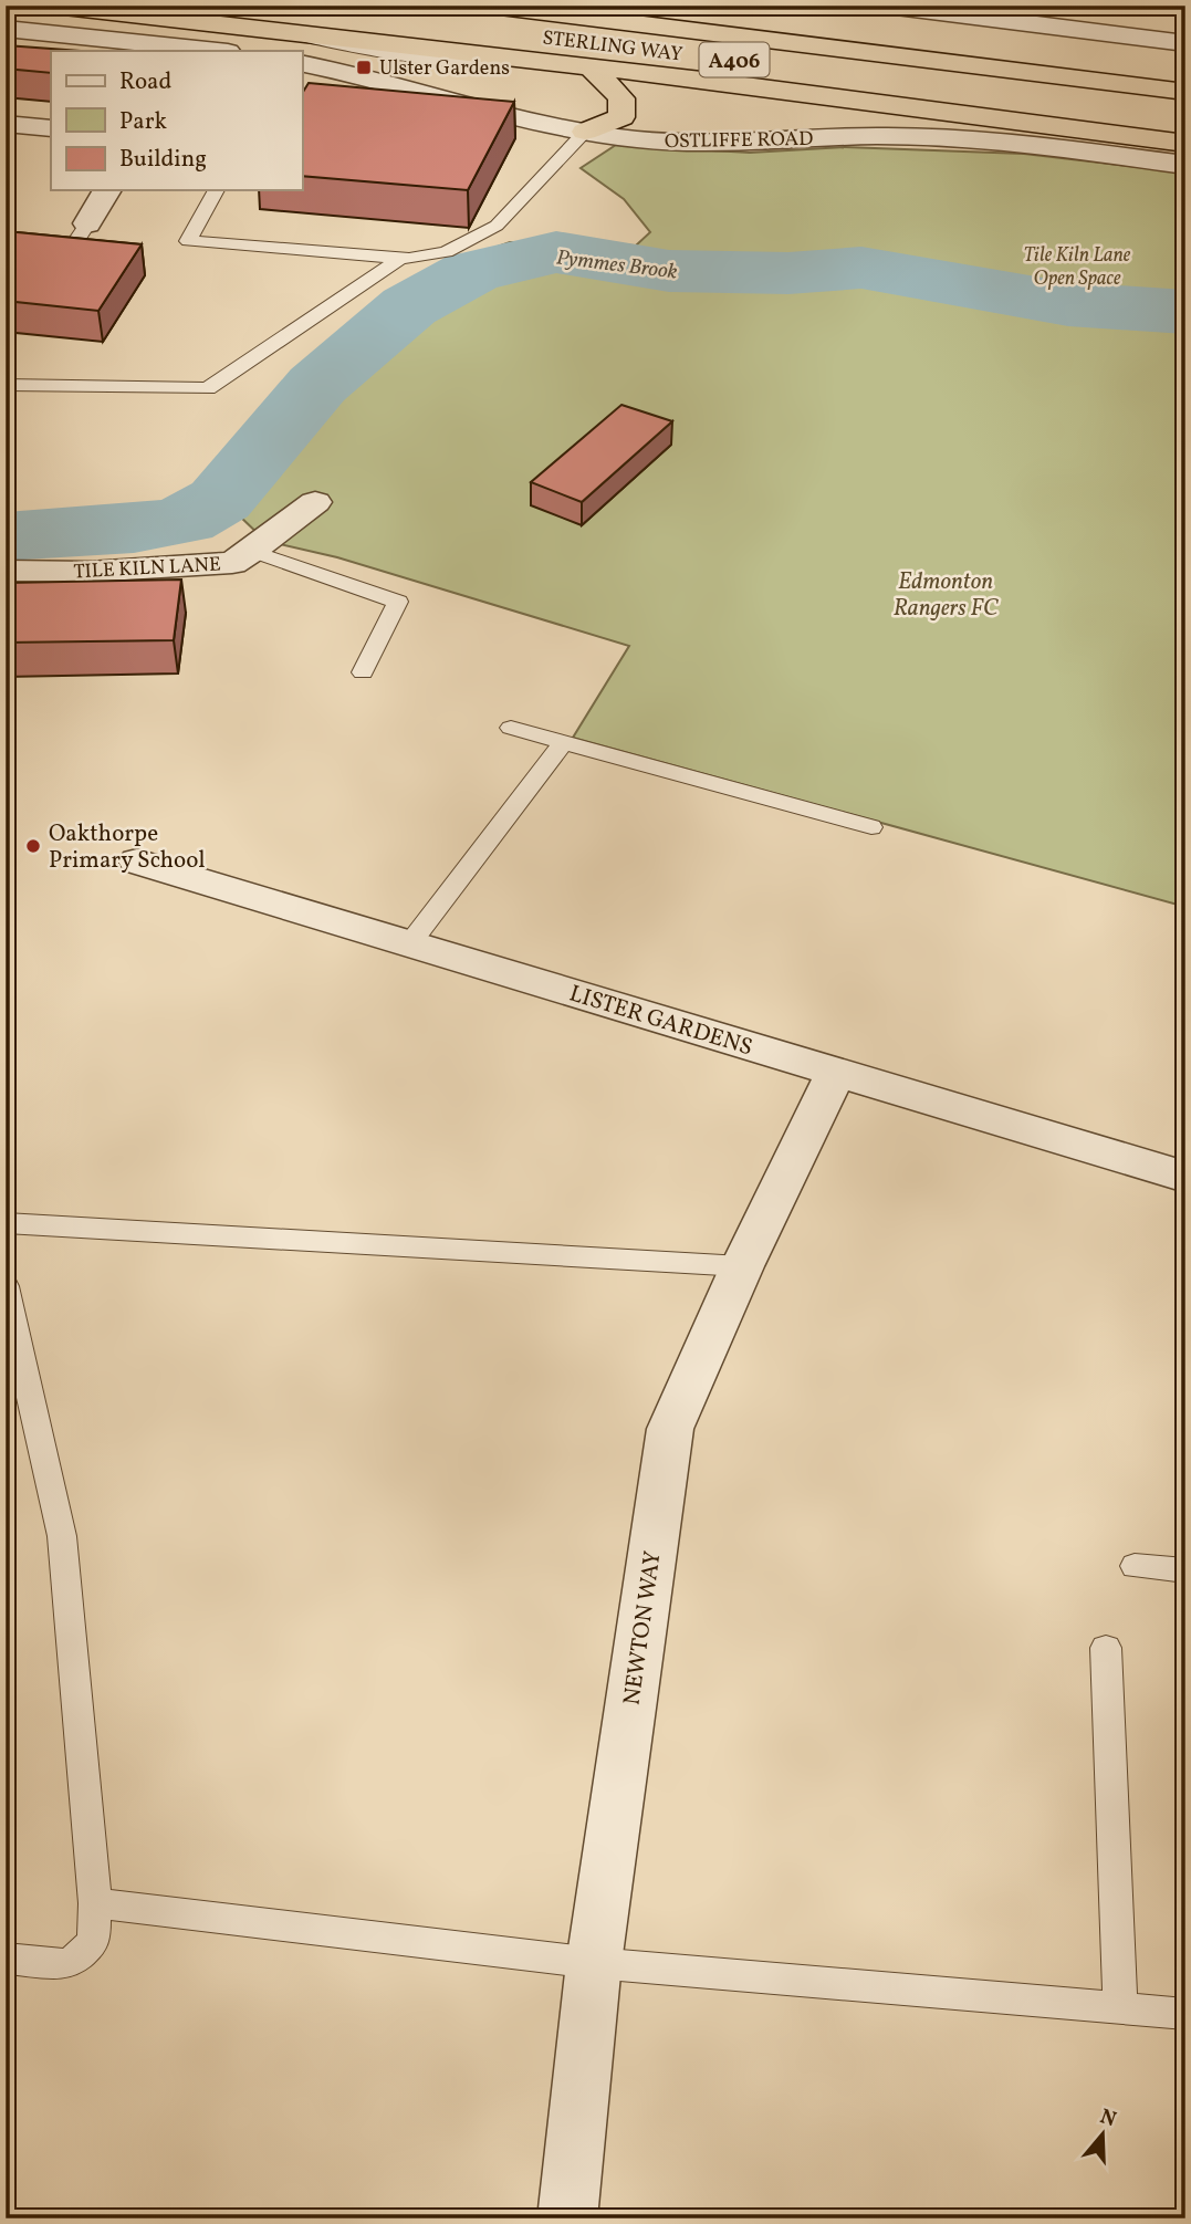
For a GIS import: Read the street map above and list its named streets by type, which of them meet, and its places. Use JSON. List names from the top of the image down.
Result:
{
  "streets": {
    "highway": ["STERLING WAY", "A406"],
    "street": [
      "OSTLIFFE ROAD",
      "TILE KILN LANE",
      "LISTER GARDENS",
      "NEWTON WAY"
    ]
  },
  "crossings": [
    ["STERLING WAY", "A406"],
    ["LISTER GARDENS", "NEWTON WAY"]
  ],
  "water": ["Pymmes Brook"],
  "parks": ["Tile Kiln Lane Open Space", "Edmonton Rangers FC"],
  "places": {
    "transit": ["Ulster Gardens"],
    "other": ["Oakthorpe Primary School"]
  },
  "legend": ["Road", "Park", "Building"],
  "north": "top"
}
